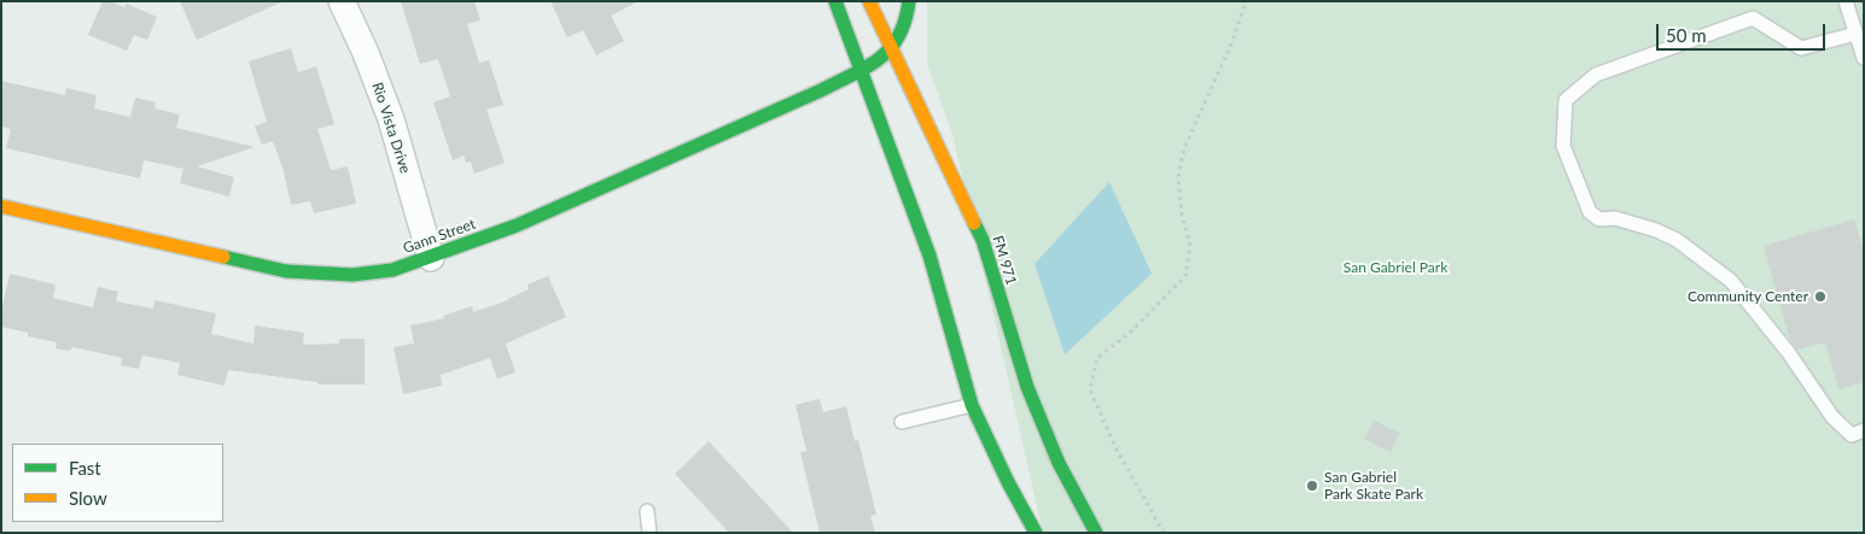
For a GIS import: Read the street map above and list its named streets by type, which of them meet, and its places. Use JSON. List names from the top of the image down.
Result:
{
  "streets": {
    "main road": ["Gann Street", "FM 971"],
    "street": ["Rio Vista Drive"]
  },
  "crossings": [
    ["Rio Vista Drive", "Gann Street"],
    ["Gann Street", "FM 971"]
  ],
  "parks": ["San Gabriel Park"],
  "places": ["Community Center", "San Gabriel Park Skate Park"],
  "legend": ["Fast", "Slow"],
  "scale_bar": "50 m"
}
